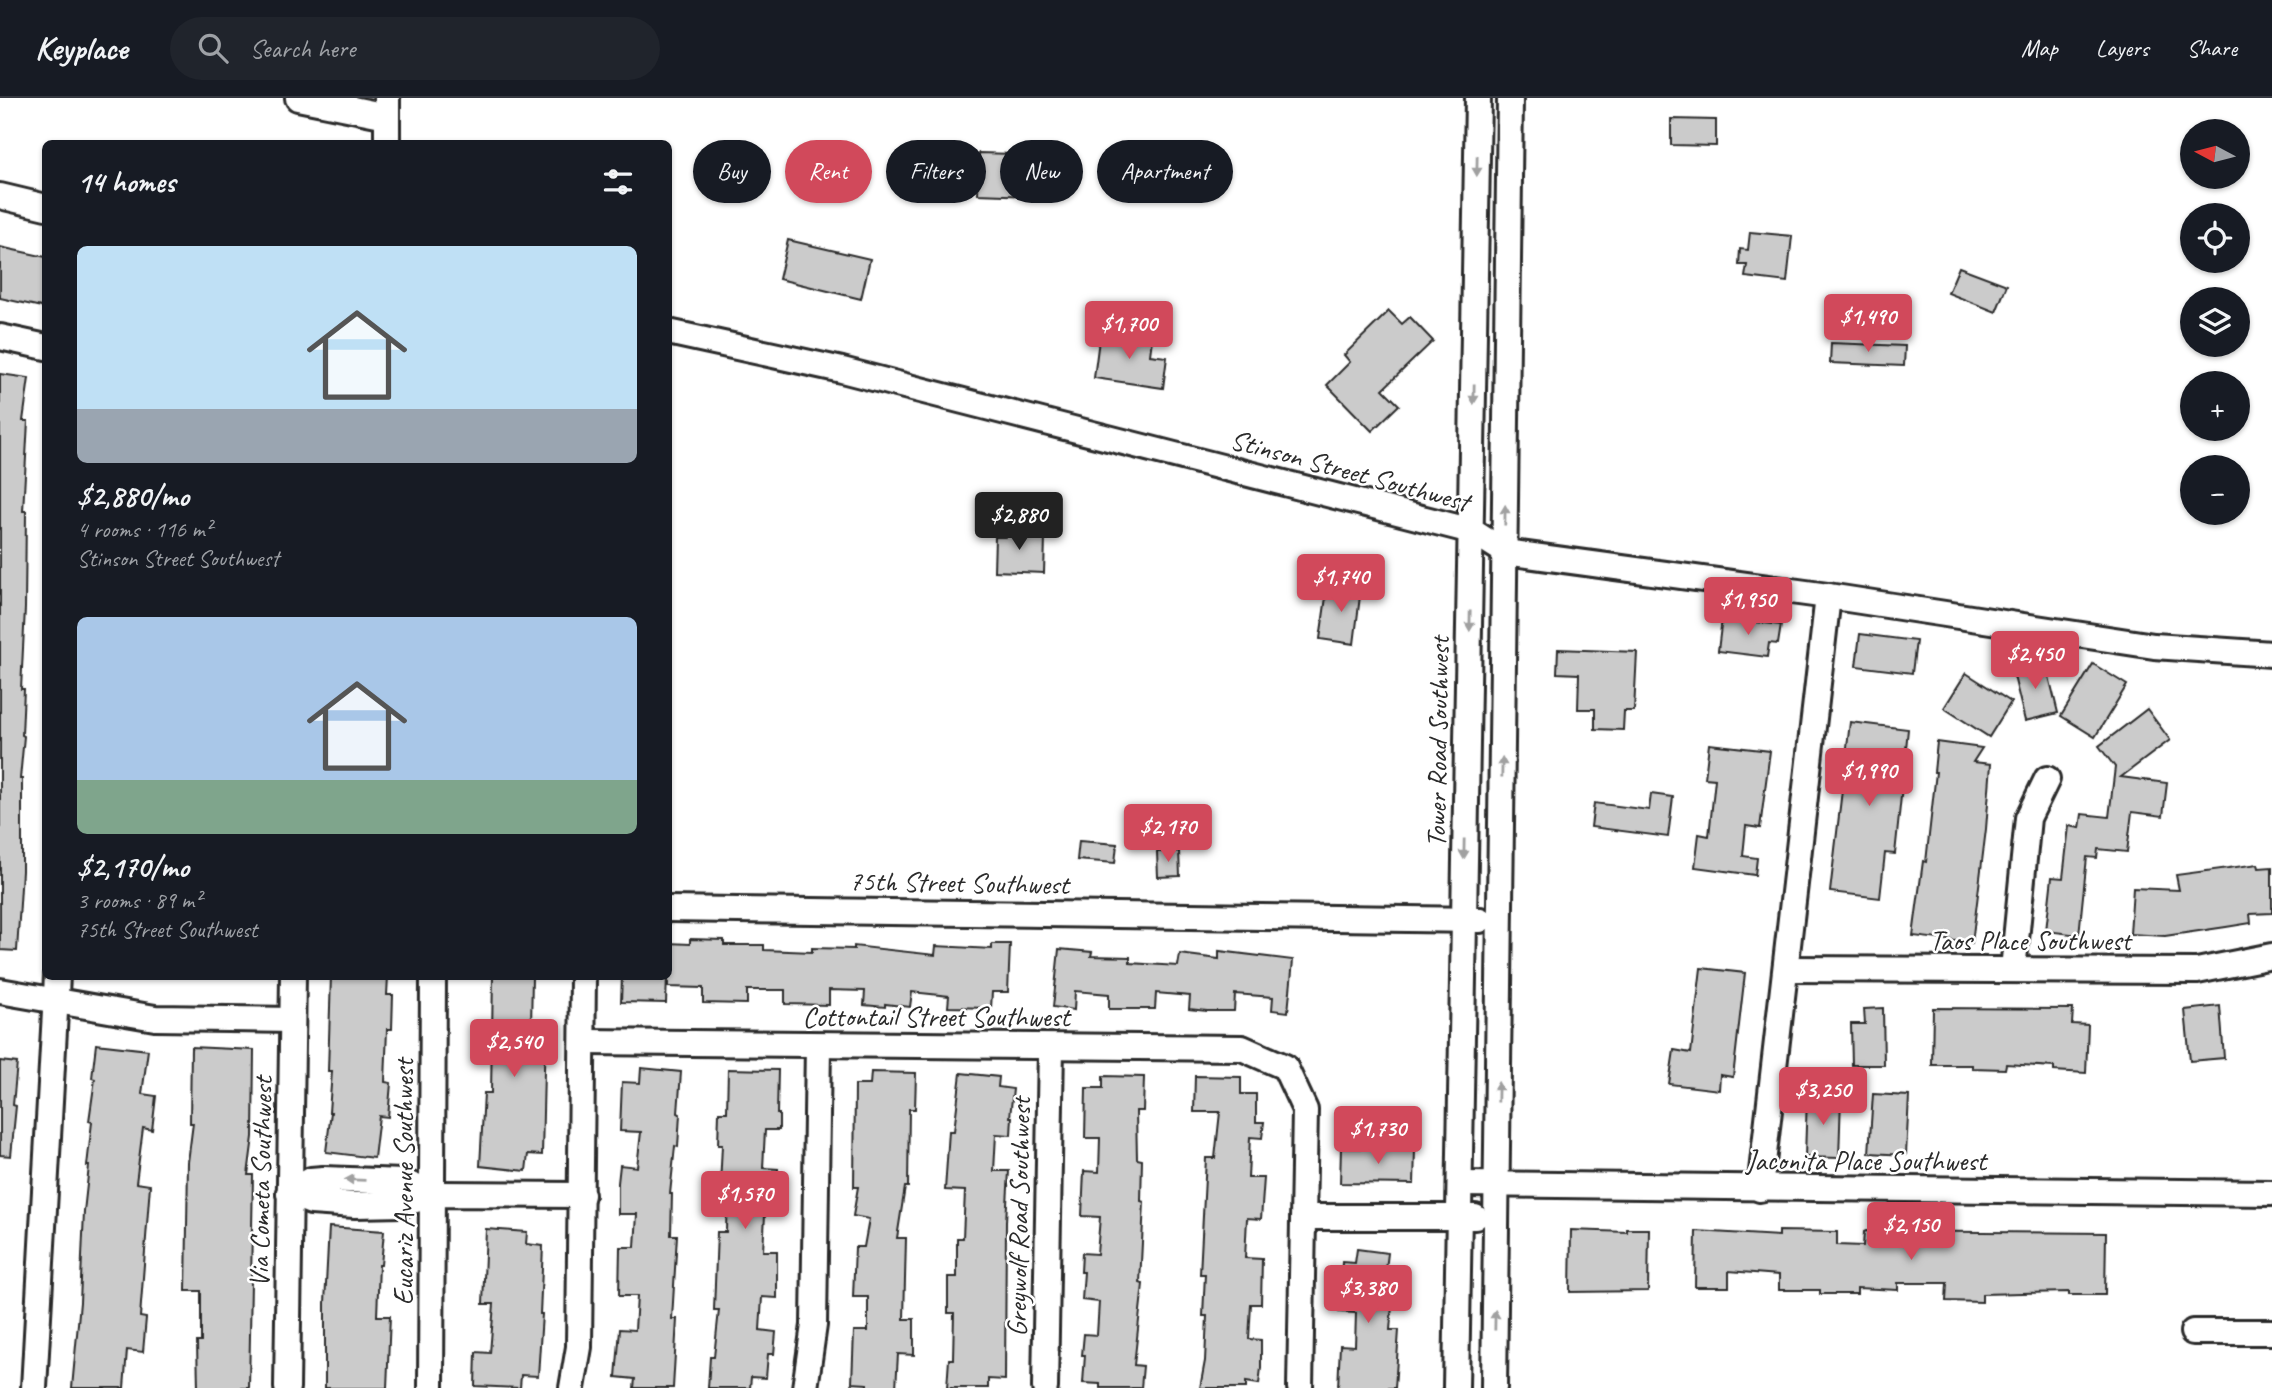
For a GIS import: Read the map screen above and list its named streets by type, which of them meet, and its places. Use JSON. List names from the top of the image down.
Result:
{
  "streets": {
    "street": [
      "Stinson Street Southwest",
      "Tower Road Southwest",
      "75th Street Southwest",
      "Taos Place Southwest",
      "Cottontail Street Southwest",
      "Jaconita Place Southwest",
      "Via Cometa Southwest",
      "Eucariz Avenue Southwest",
      "Greywolf Road Southwest"
    ]
  },
  "crossings": [
    ["Stinson Street Southwest", "Tower Road Southwest"],
    ["Tower Road Southwest", "75th Street Southwest"],
    ["Tower Road Southwest", "Jaconita Place Southwest"],
    ["Cottontail Street Southwest", "Greywolf Road Southwest"]
  ],
  "north": "left",
  "page": {
    "header": "Keyplace",
    "search": "Search here",
    "nav": ["Map", "Layers", "Share"],
    "map_buttons": ["+", "−"],
    "chip": [
      "Buy",
      "Rent",
      "Filters",
      "New",
      "Apartment"
    ],
    "heading": "14 homes",
    "list": [
      {
        "name": "$2,880/mo",
        "note": "4 rooms · 116 m² · Stinson Street Southwest"
      },
      {
        "name": "$2,170/mo",
        "note": "3 rooms · 89 m² · 75th Street Southwest"
      }
    ],
    "price": [
      "$1,490",
      "$1,700",
      "$2,880",
      "$1,740",
      "$1,950",
      "$2,450",
      "$1,990",
      "$2,170",
      "$2,540",
      "$3,250",
      "$1,730",
      "$1,570",
      "$2,150",
      "$3,380"
    ]
  }
}
